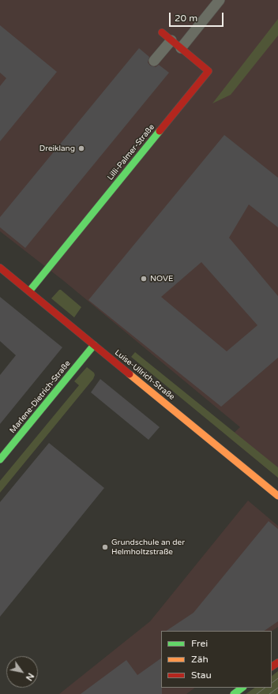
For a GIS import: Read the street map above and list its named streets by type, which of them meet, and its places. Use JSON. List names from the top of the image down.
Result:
{
  "streets": {
    "street": ["Lilli-Palmer-Straße", "Luise-Ullrich-Straße", "Marlene-Dietrich-Straße"]
  },
  "crossings": [
    ["Lilli-Palmer-Straße", "Luise-Ullrich-Straße"],
    ["Luise-Ullrich-Straße", "Marlene-Dietrich-Straße"]
  ],
  "places": ["Dreiklang", "NOVE", "Grundschule an der Helmholtzstraße"],
  "legend": ["Frei", "Zäh", "Stau"],
  "scale_bar": "20 m",
  "north": "bottom right"
}
